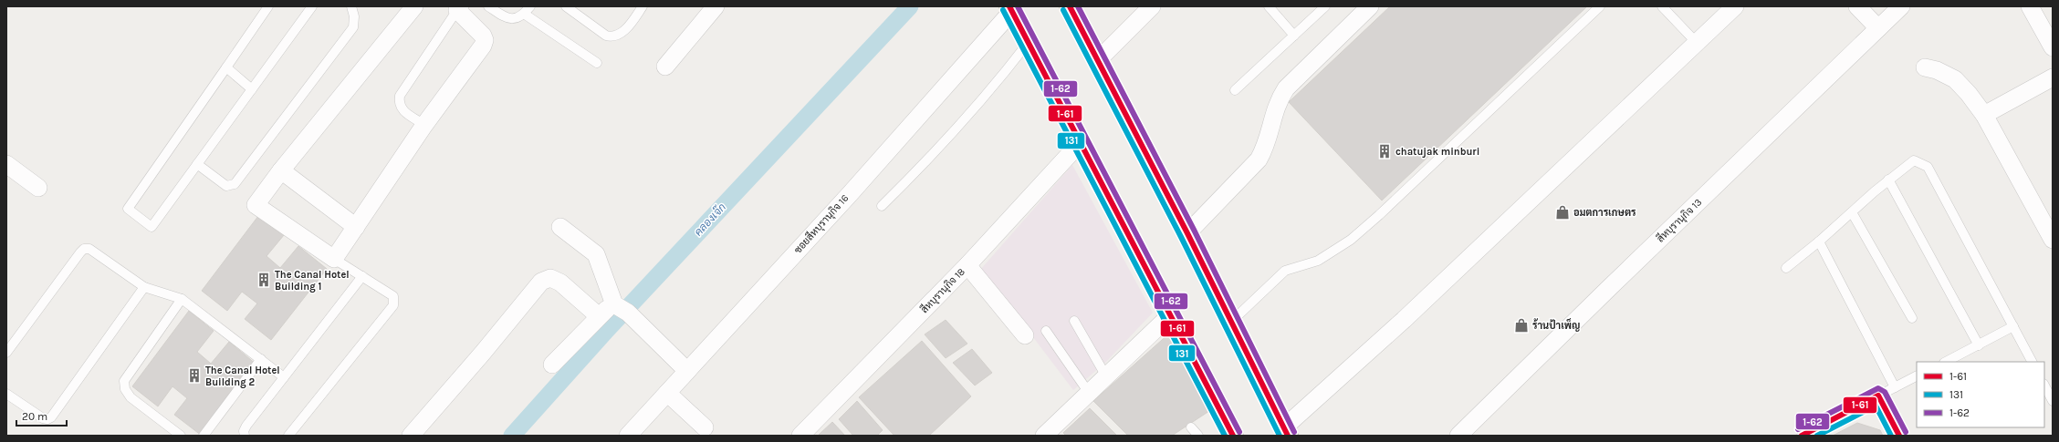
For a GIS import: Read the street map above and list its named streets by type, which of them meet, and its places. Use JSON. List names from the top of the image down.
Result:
{
  "streets": {
    "street": ["สีหบุรานุกิจ 13", "ซอยสีหบุรานุกิจ 16", "สีหบุรานุกิจ 18"]
  },
  "water": ["คลองเจ๊ก"],
  "places": {
    "building": ["chatujak minburi", "The Canal Hotel Building 1", "The Canal Hotel Building 2"],
    "shop": ["อมตการเกษตร", "ร้านป้าเพ็ญ"]
  },
  "lines": ["transit line 1-61", "transit line 1-62", "transit line 131"],
  "legend": ["1-61", "131", "1-62"],
  "scale_bar": "20 m"
}
